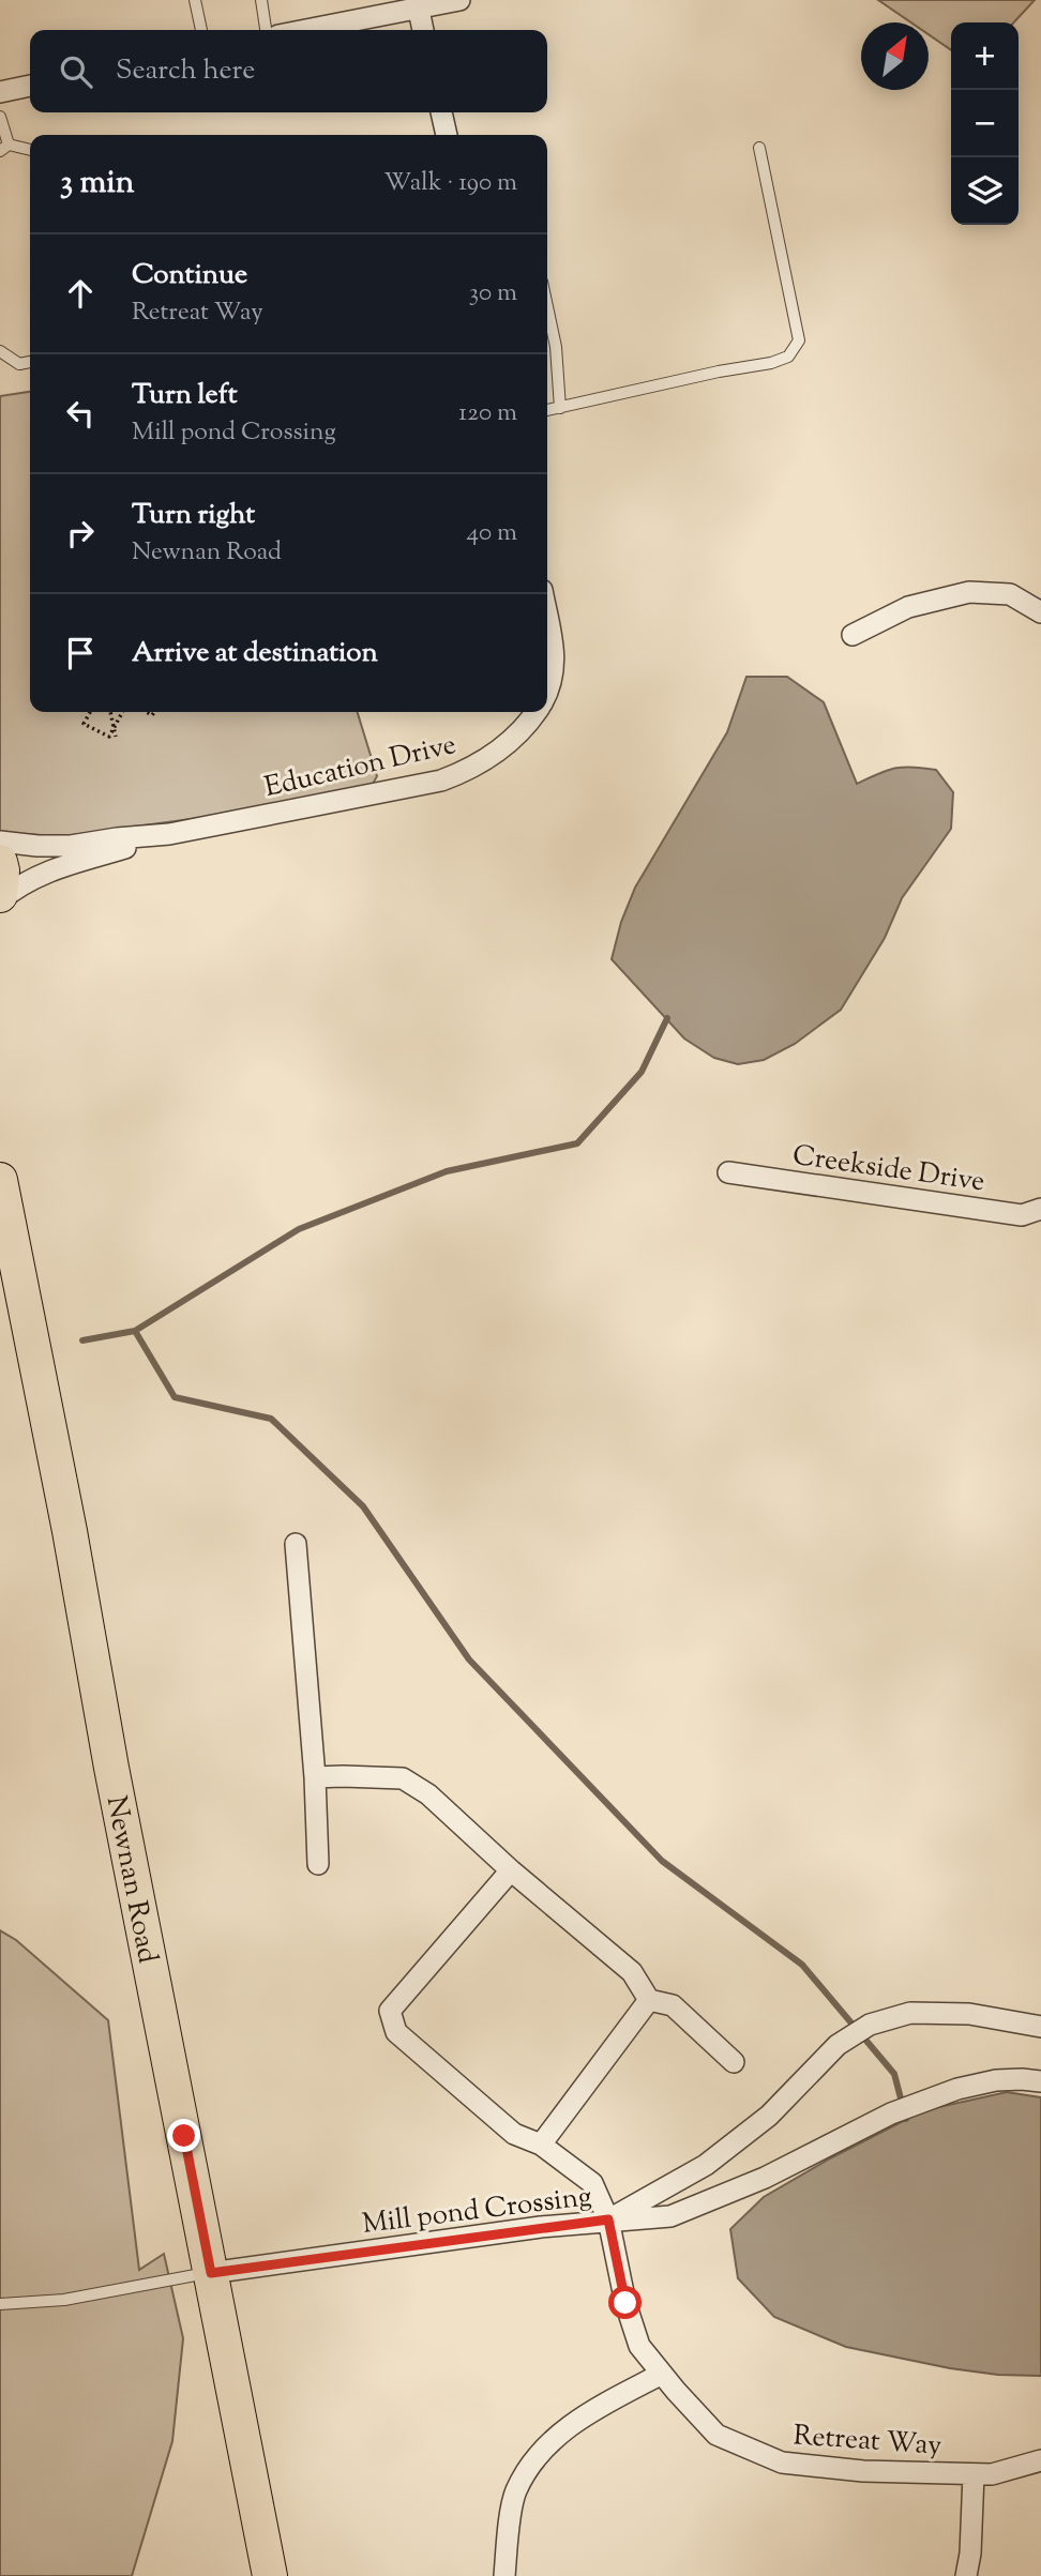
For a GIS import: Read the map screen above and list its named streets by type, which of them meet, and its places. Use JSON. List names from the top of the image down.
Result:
{
  "streets": {
    "main road": ["Newnan Road"],
    "street": [
      "Education Drive",
      "Creekside Drive",
      "Mill pond Crossing",
      "Retreat Way"
    ]
  },
  "crossings": [
    ["Newnan Road", "Mill pond Crossing"],
    ["Mill pond Crossing", "Retreat Way"]
  ],
  "north": "top right",
  "page": {
    "map_buttons": ["+", "−"],
    "search": "Search here",
    "heading": ["3 min", "Walk · 190 m"],
    "list": [
      ["Continue", "Retreat Way", "30 m"],
      ["Turn left", "Mill pond Crossing", "120 m"],
      ["Turn right", "Newnan Road", "40 m"],
      "Arrive at destination"
    ]
  }
}
